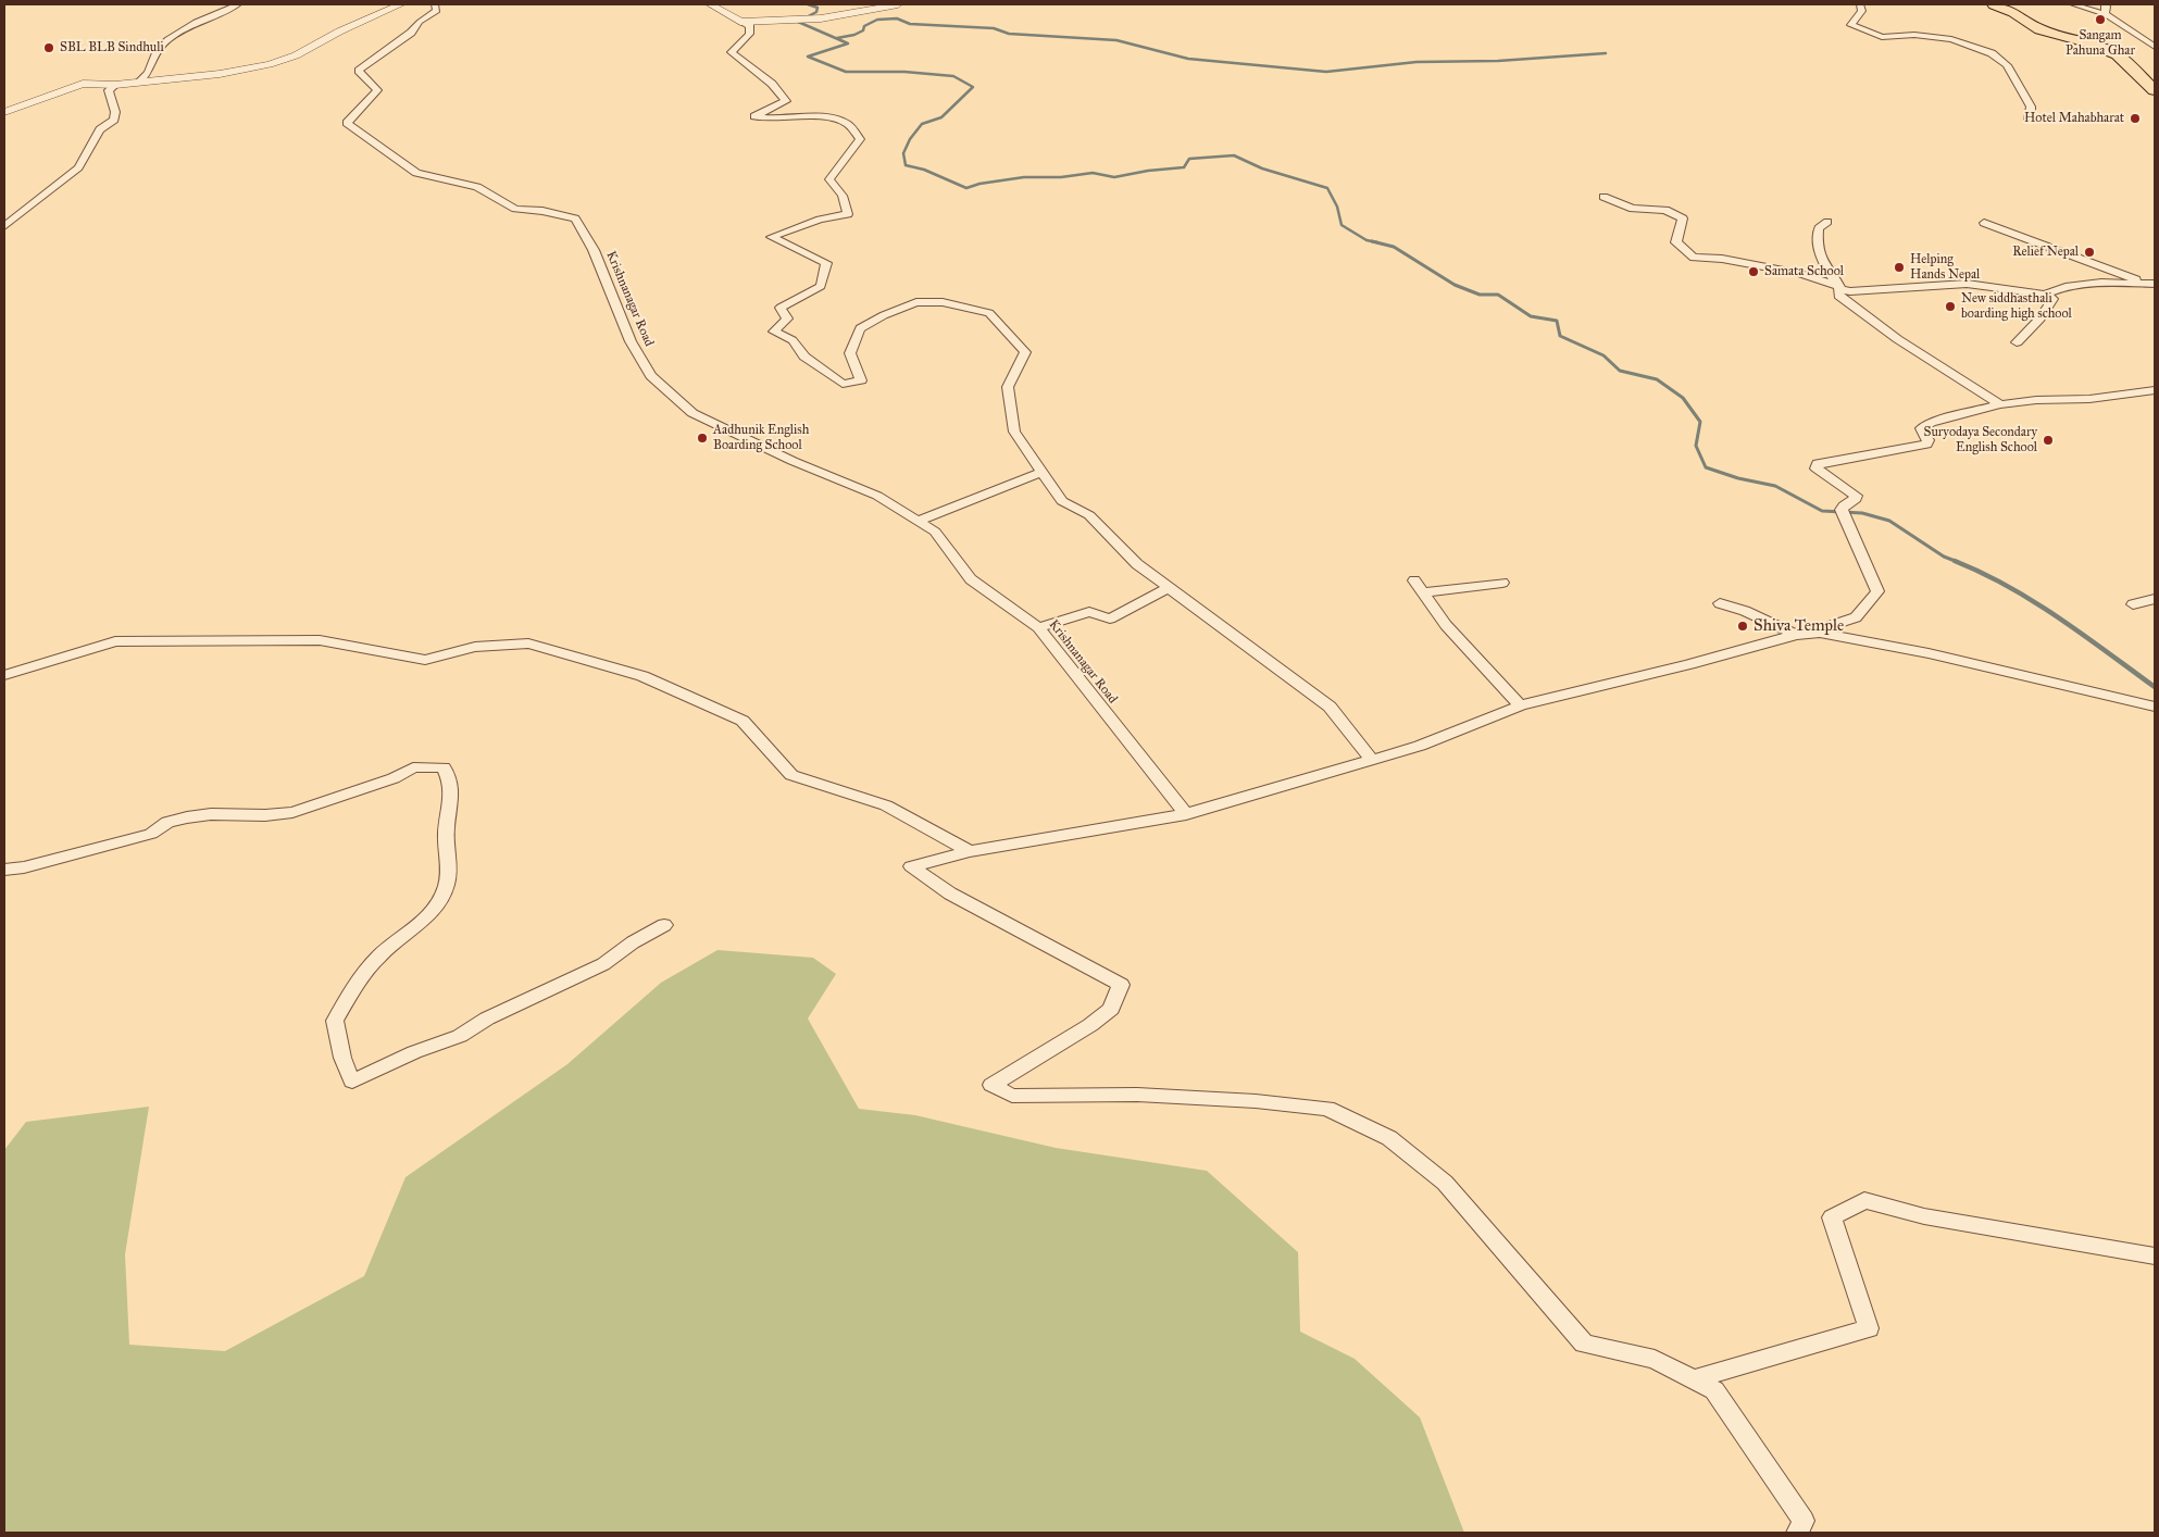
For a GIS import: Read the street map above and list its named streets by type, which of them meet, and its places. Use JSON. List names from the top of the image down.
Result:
{
  "streets": {
    "street": ["Krishnanagar Road"]
  },
  "places": [
    "Sangam Pahuna Ghar",
    "SBL BLB Sindhuli",
    "Hotel Mahabharat",
    "Relief Nepal",
    "Helping Hands Nepal",
    "Samata School",
    "New siddhasthali boarding high school",
    "Aadhunik English Boarding School",
    "Suryodaya Secondary English School",
    "Shiva Temple"
  ]
}
